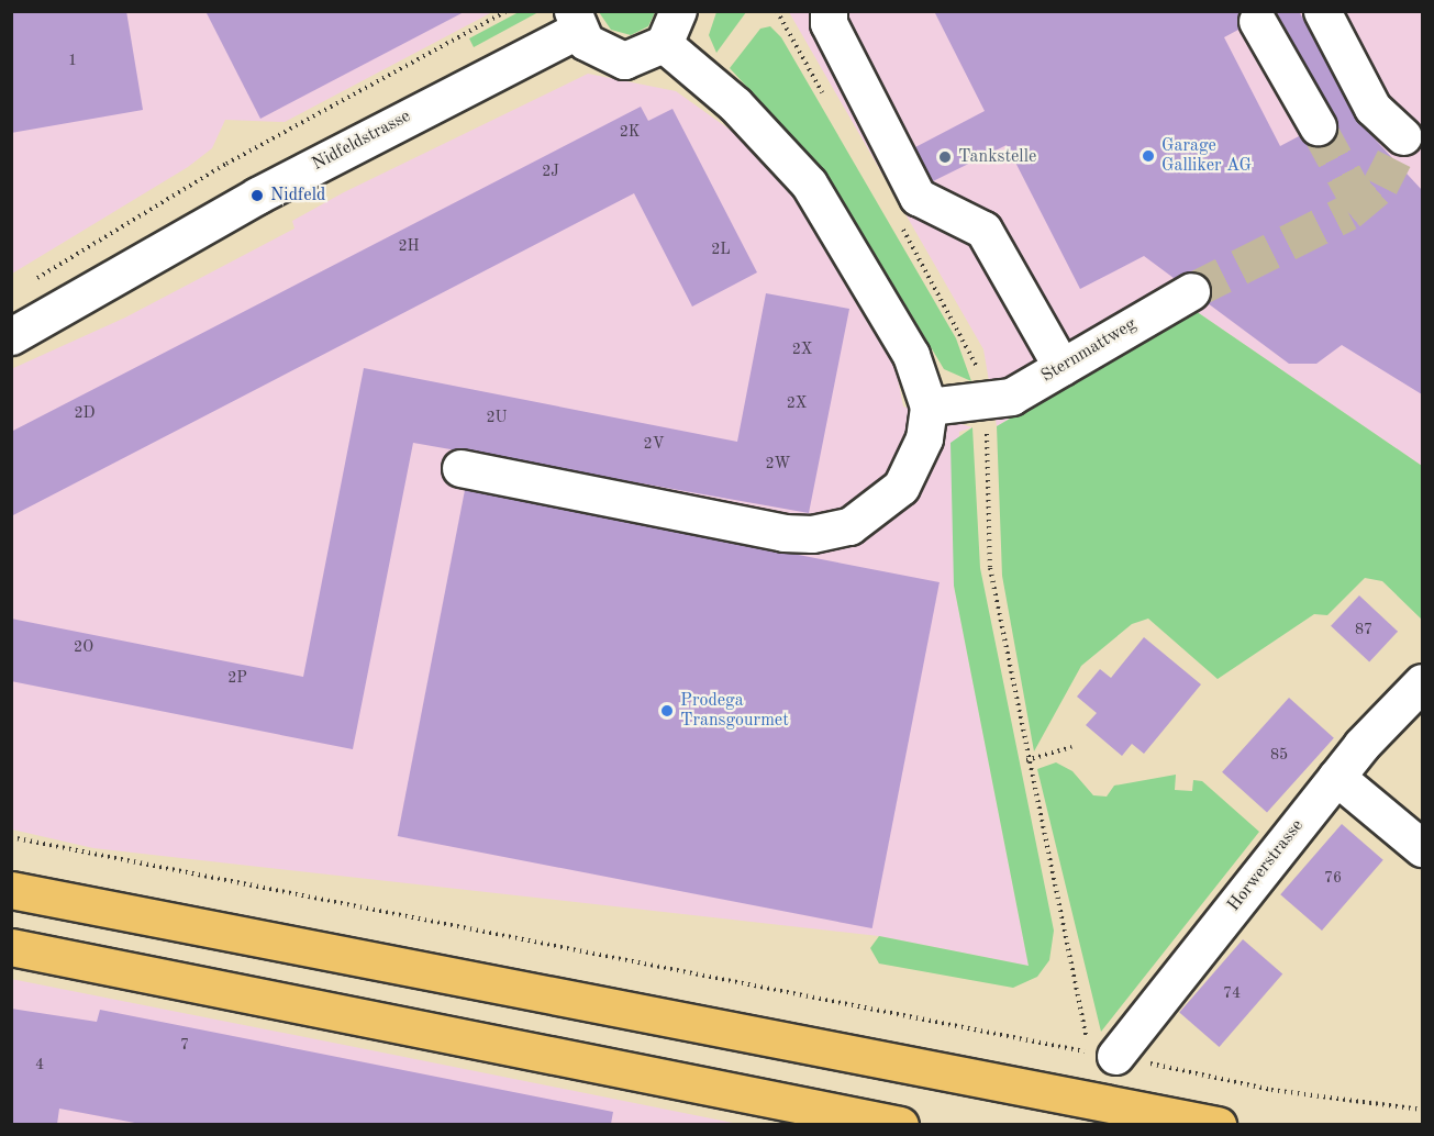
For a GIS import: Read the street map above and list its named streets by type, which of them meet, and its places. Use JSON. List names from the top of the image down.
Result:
{
  "streets": {
    "street": ["Nidfeldstrasse", "Sternmattweg", "Horwerstrasse"]
  },
  "places": [
    "Garage Galliker AG",
    "Tankstelle",
    "Nidfeld",
    "Prodega Transgourmet"
  ],
  "house_numbers": [
    "1",
    "2K",
    "2J",
    "2H",
    "2L",
    "2X",
    "2X",
    "2D",
    "2U",
    "2V",
    "2W",
    "87",
    "2O",
    "2P",
    "85",
    "76",
    "74",
    "7",
    "4"
  ]
}
